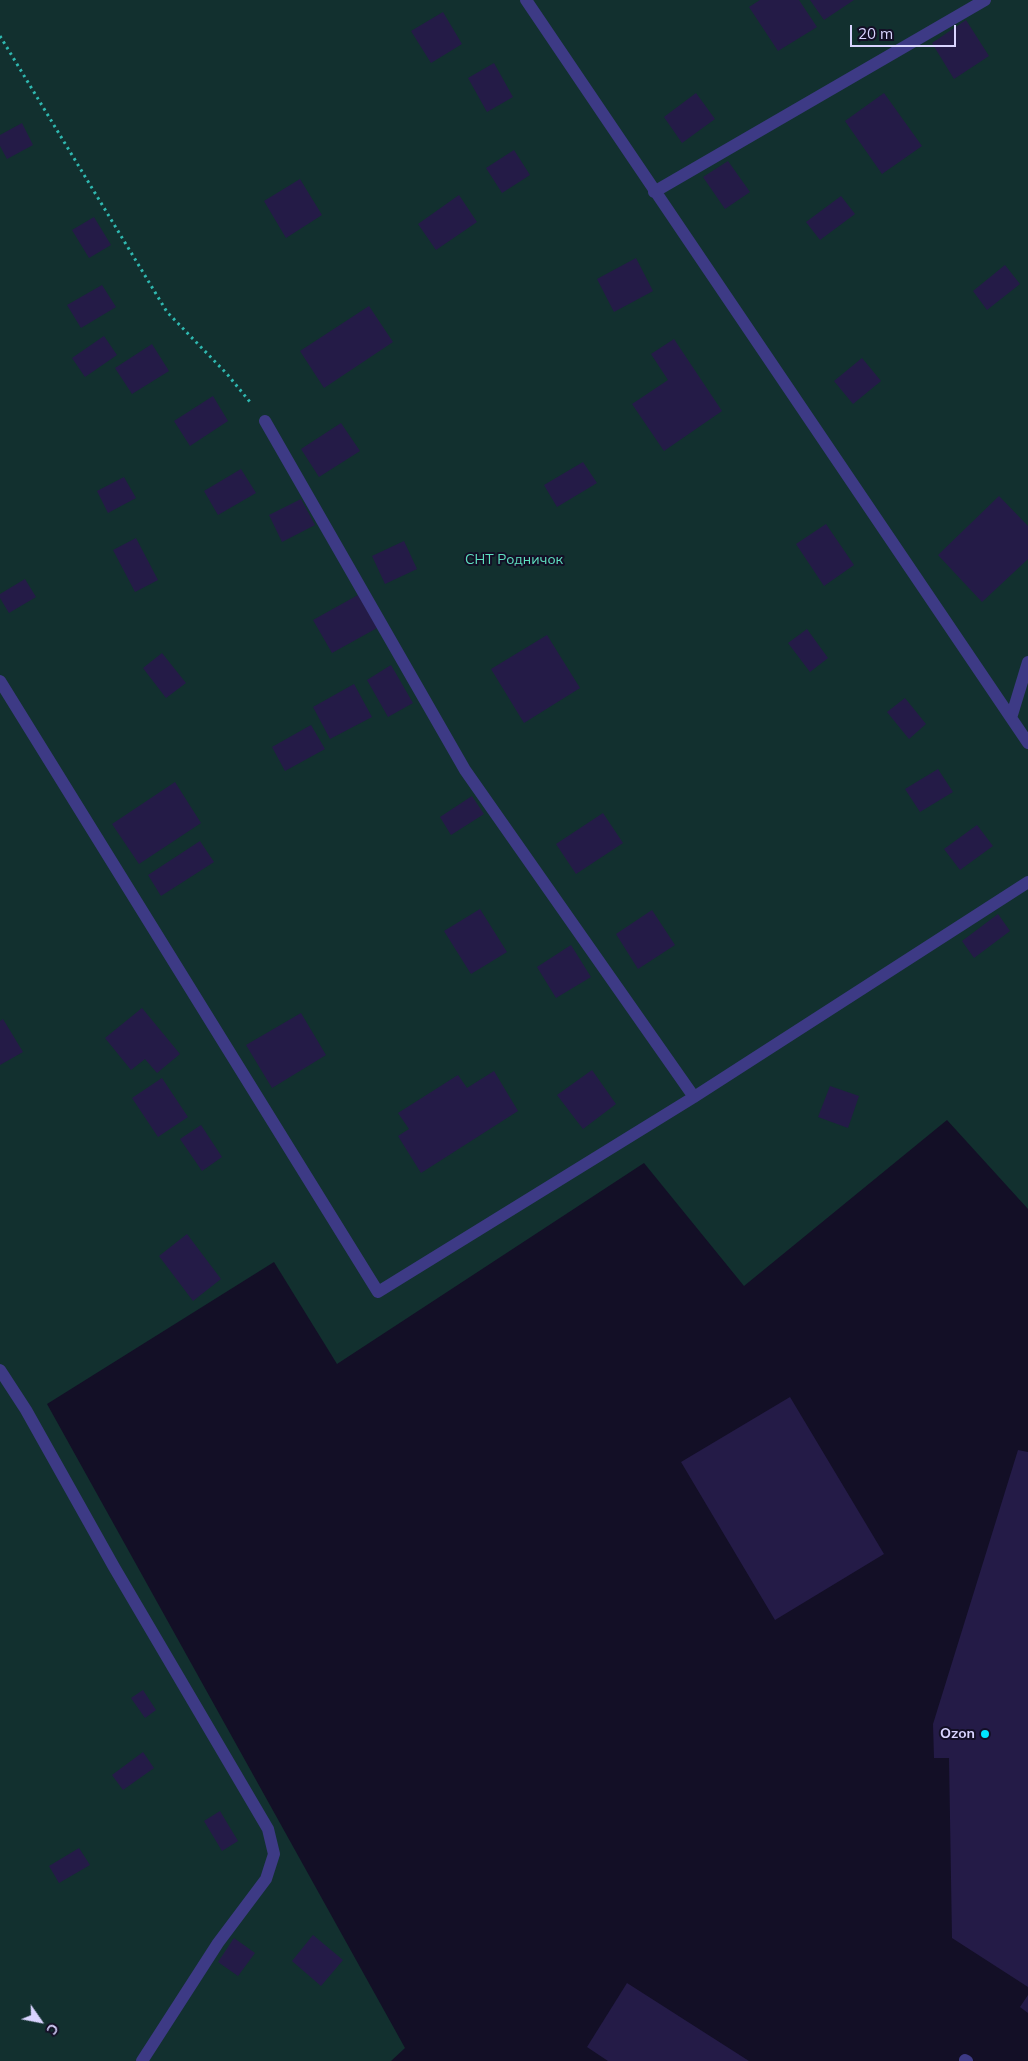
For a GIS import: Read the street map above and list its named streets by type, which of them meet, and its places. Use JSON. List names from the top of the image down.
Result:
{
  "parks": ["СНТ Родничок"],
  "places": ["Ozon"],
  "scale_bar": "20 m",
  "north": "bottom right"
}
